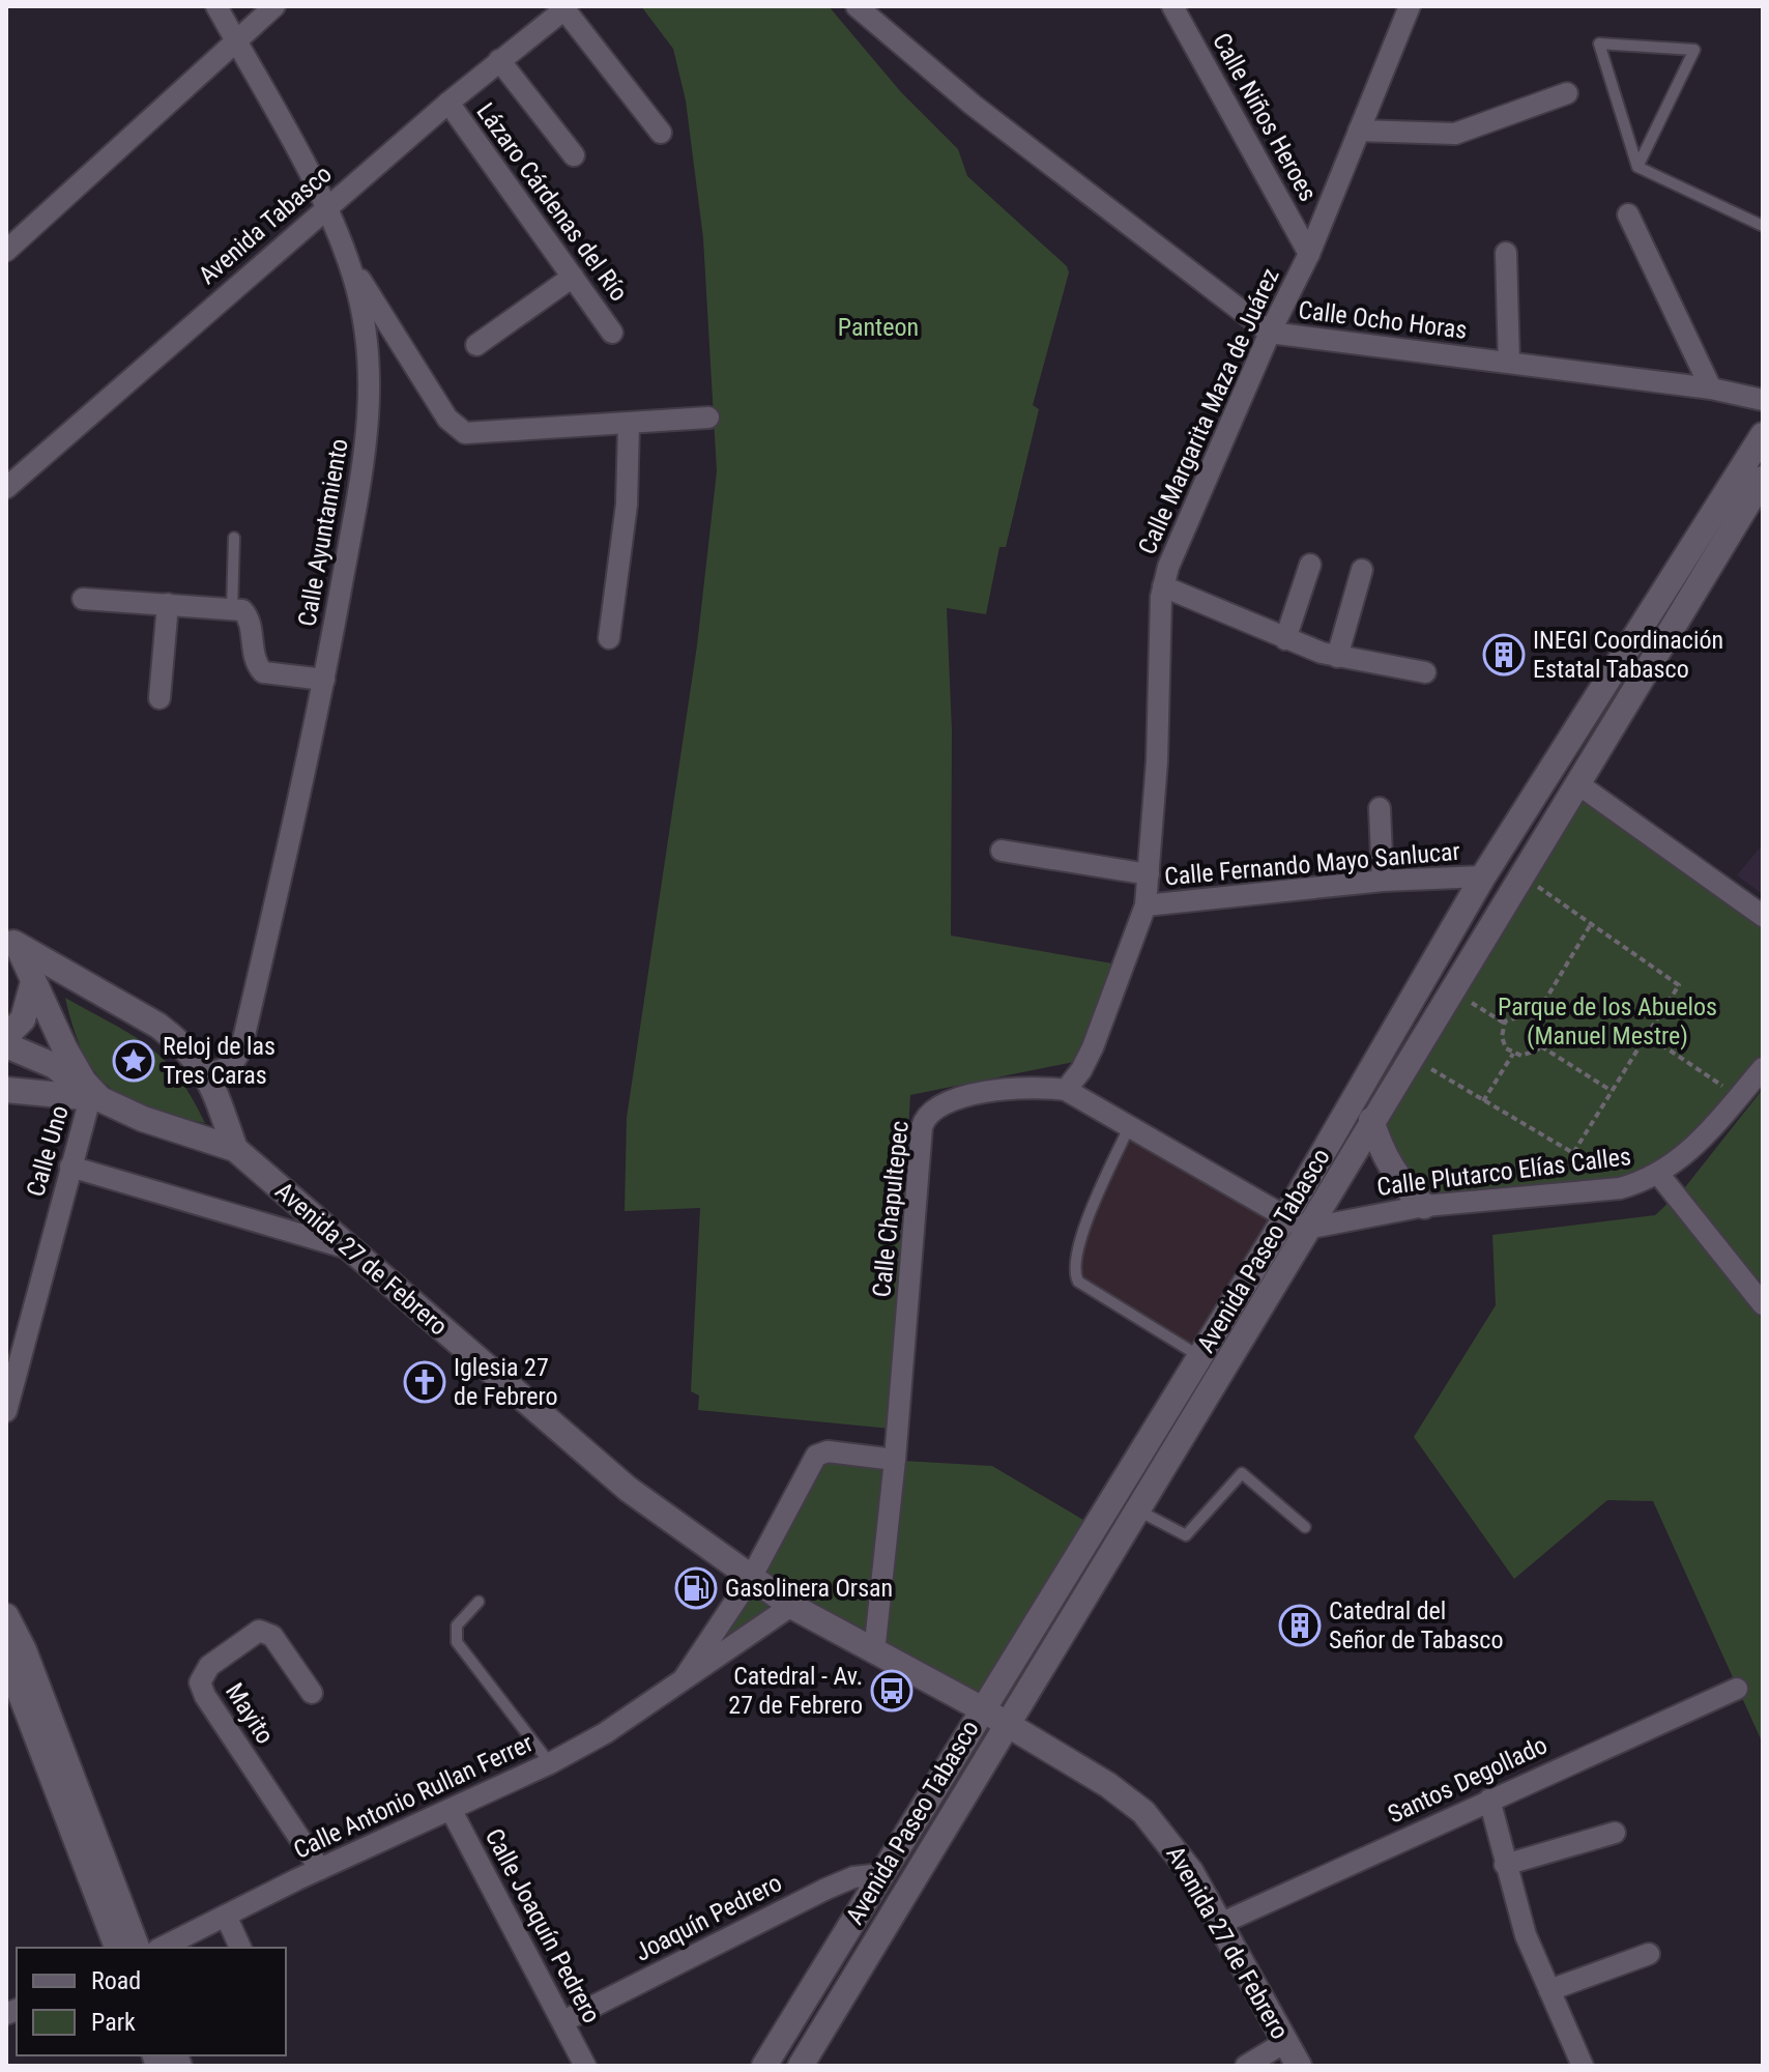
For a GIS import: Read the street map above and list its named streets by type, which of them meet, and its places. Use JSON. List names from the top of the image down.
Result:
{
  "streets": {
    "main road": ["Avenida Paseo Tabasco", "Avenida 27 de Febrero"],
    "street": [
      "Calle Niños Heroes",
      "Lázaro Cárdenas del Río",
      "Avenida Tabasco",
      "Calle Ocho Horas",
      "Calle Margarita Maza de Juárez",
      "Calle Ayuntamiento",
      "Calle Fernando Mayo Sanlucar",
      "Calle Uno",
      "Calle Plutarco Elías Calles",
      "Calle Chapultepec",
      "Mayito",
      "Santos Degollado",
      "Calle Antonio Rullan Ferrer",
      "Joaquín Pedrero",
      "Calle Joaquín Pedrero"
    ]
  },
  "crossings": [
    ["Calle Niños Heroes", "Calle Margarita Maza de Juárez"],
    ["Lázaro Cárdenas del Río", "Avenida Tabasco"],
    ["Avenida Tabasco", "Calle Ayuntamiento"],
    ["Calle Ocho Horas", "Calle Margarita Maza de Juárez"],
    ["Calle Margarita Maza de Juárez", "Calle Fernando Mayo Sanlucar"],
    ["Calle Margarita Maza de Juárez", "Calle Chapultepec"],
    ["Calle Ayuntamiento", "Avenida 27 de Febrero"],
    ["Calle Fernando Mayo Sanlucar", "Avenida Paseo Tabasco"],
    ["Calle Uno", "Avenida 27 de Febrero"],
    ["Calle Plutarco Elías Calles", "Calle Chapultepec"],
    ["Calle Plutarco Elías Calles", "Avenida Paseo Tabasco"],
    ["Calle Chapultepec", "Avenida Paseo Tabasco"],
    ["Calle Chapultepec", "Avenida 27 de Febrero"],
    ["Avenida Paseo Tabasco", "Avenida 27 de Febrero"],
    ["Avenida Paseo Tabasco", "Joaquín Pedrero"],
    ["Avenida 27 de Febrero", "Santos Degollado"],
    ["Avenida 27 de Febrero", "Calle Antonio Rullan Ferrer"],
    ["Mayito", "Calle Antonio Rullan Ferrer"],
    ["Calle Antonio Rullan Ferrer", "Calle Joaquín Pedrero"],
    ["Joaquín Pedrero", "Calle Joaquín Pedrero"]
  ],
  "parks": ["Panteon", "Parque de los Abuelos (Manuel Mestre)"],
  "places": {
    "building": ["INEGI Coordinación Estatal Tabasco", "Catedral del Señor de Tabasco"],
    "place": ["Reloj de las Tres Caras"],
    "church": ["Iglesia 27 de Febrero"],
    "fuel station": ["Gasolinera Orsan"],
    "bus stop": ["Catedral - Av. 27 de Febrero"]
  },
  "legend": ["Road", "Park"]
}
